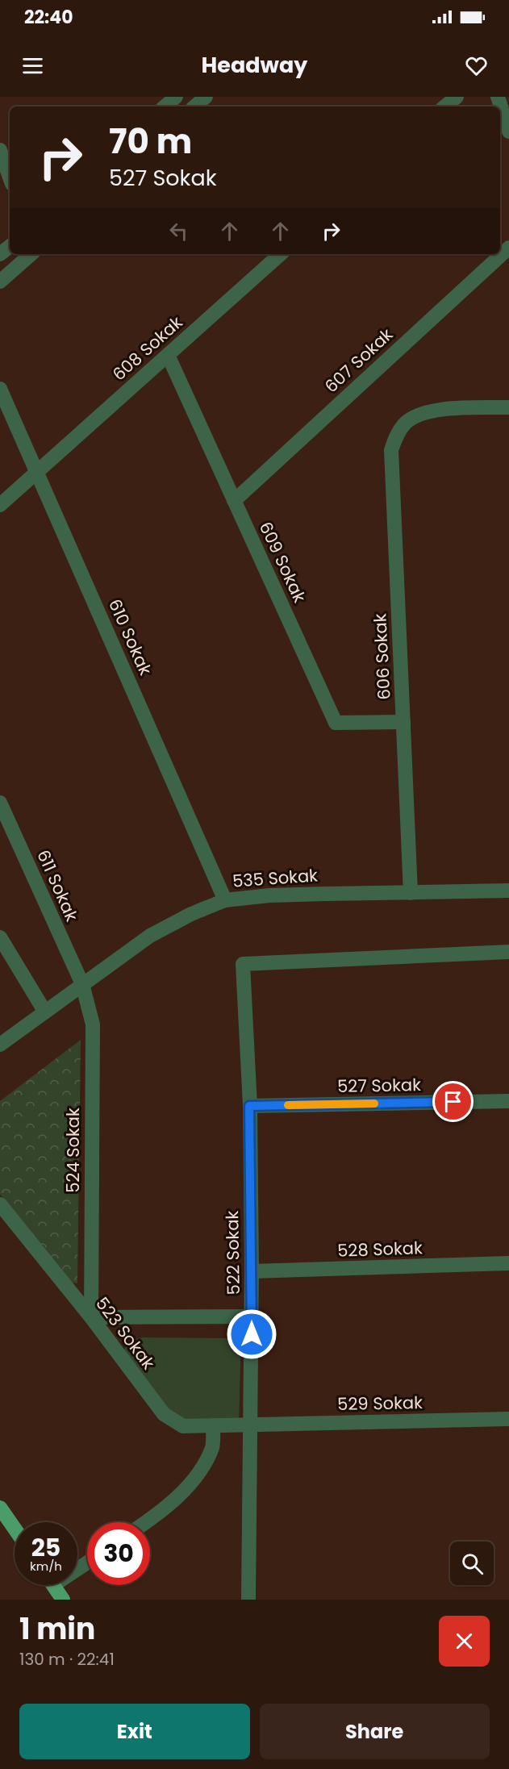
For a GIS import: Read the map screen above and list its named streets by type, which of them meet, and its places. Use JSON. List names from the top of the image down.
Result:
{
  "streets": {
    "street": [
      "608 Sokak",
      "607 Sokak",
      "609 Sokak",
      "610 Sokak",
      "606 Sokak",
      "535 Sokak",
      "611 Sokak",
      "527 Sokak",
      "524 Sokak",
      "528 Sokak",
      "522 Sokak",
      "523 Sokak",
      "529 Sokak"
    ]
  },
  "crossings": [
    ["608 Sokak", "609 Sokak"],
    ["608 Sokak", "610 Sokak"],
    ["607 Sokak", "609 Sokak"],
    ["609 Sokak", "606 Sokak"],
    ["610 Sokak", "535 Sokak"],
    ["606 Sokak", "535 Sokak"],
    ["535 Sokak", "611 Sokak"],
    ["535 Sokak", "524 Sokak"],
    ["611 Sokak", "524 Sokak"],
    ["527 Sokak", "522 Sokak"],
    ["524 Sokak", "523 Sokak"],
    ["528 Sokak", "522 Sokak"],
    ["522 Sokak", "523 Sokak"],
    ["522 Sokak", "529 Sokak"],
    ["523 Sokak", "529 Sokak"]
  ],
  "page": {
    "status": "22:40",
    "header": "Headway",
    "turn": ["70 m", "527 Sokak"],
    "speed": "25 km/h",
    "limit": "30",
    "heading": ["1 min", "130 m · 22:41"],
    "buttons": ["Exit", "Share"]
  }
}
